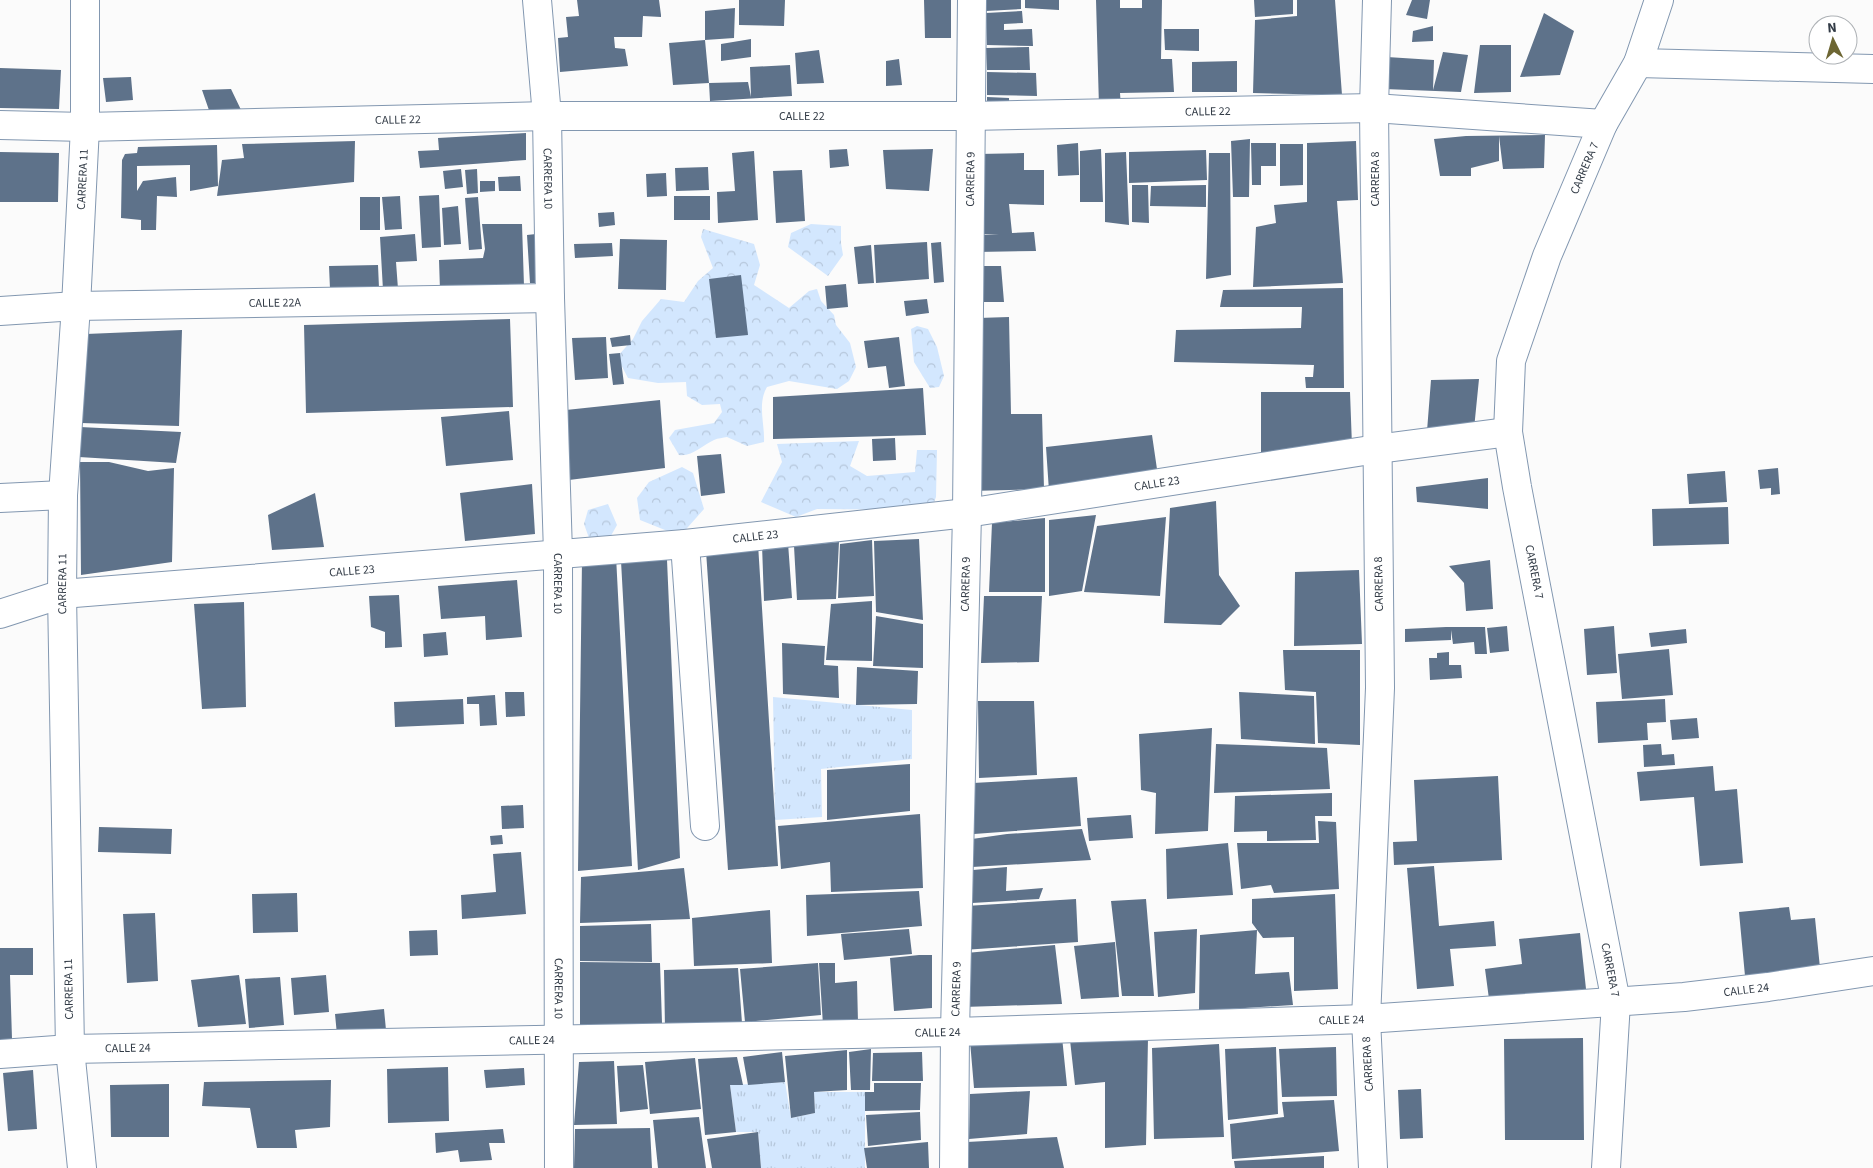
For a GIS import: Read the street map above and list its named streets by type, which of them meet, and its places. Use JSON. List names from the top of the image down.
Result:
{
  "streets": {
    "street": [
      "CALLE 22",
      "CARRERA 7",
      "CARRERA 10",
      "CARRERA 9",
      "CARRERA 8",
      "CARRERA 11",
      "CALLE 22A",
      "CALLE 23",
      "CALLE 24"
    ]
  },
  "crossings": [
    ["CALLE 22", "CARRERA 7"],
    ["CALLE 22", "CARRERA 10"],
    ["CALLE 22", "CARRERA 9"],
    ["CALLE 22", "CARRERA 8"],
    ["CALLE 22", "CARRERA 11"],
    ["CARRERA 7", "CALLE 23"],
    ["CARRERA 7", "CALLE 24"],
    ["CARRERA 10", "CALLE 22A"],
    ["CARRERA 10", "CALLE 23"],
    ["CARRERA 10", "CALLE 24"],
    ["CARRERA 9", "CALLE 23"],
    ["CARRERA 9", "CALLE 24"],
    ["CARRERA 8", "CALLE 23"],
    ["CARRERA 8", "CALLE 24"],
    ["CARRERA 11", "CALLE 22A"],
    ["CARRERA 11", "CALLE 23"],
    ["CARRERA 11", "CALLE 24"]
  ],
  "north": "top"
}
